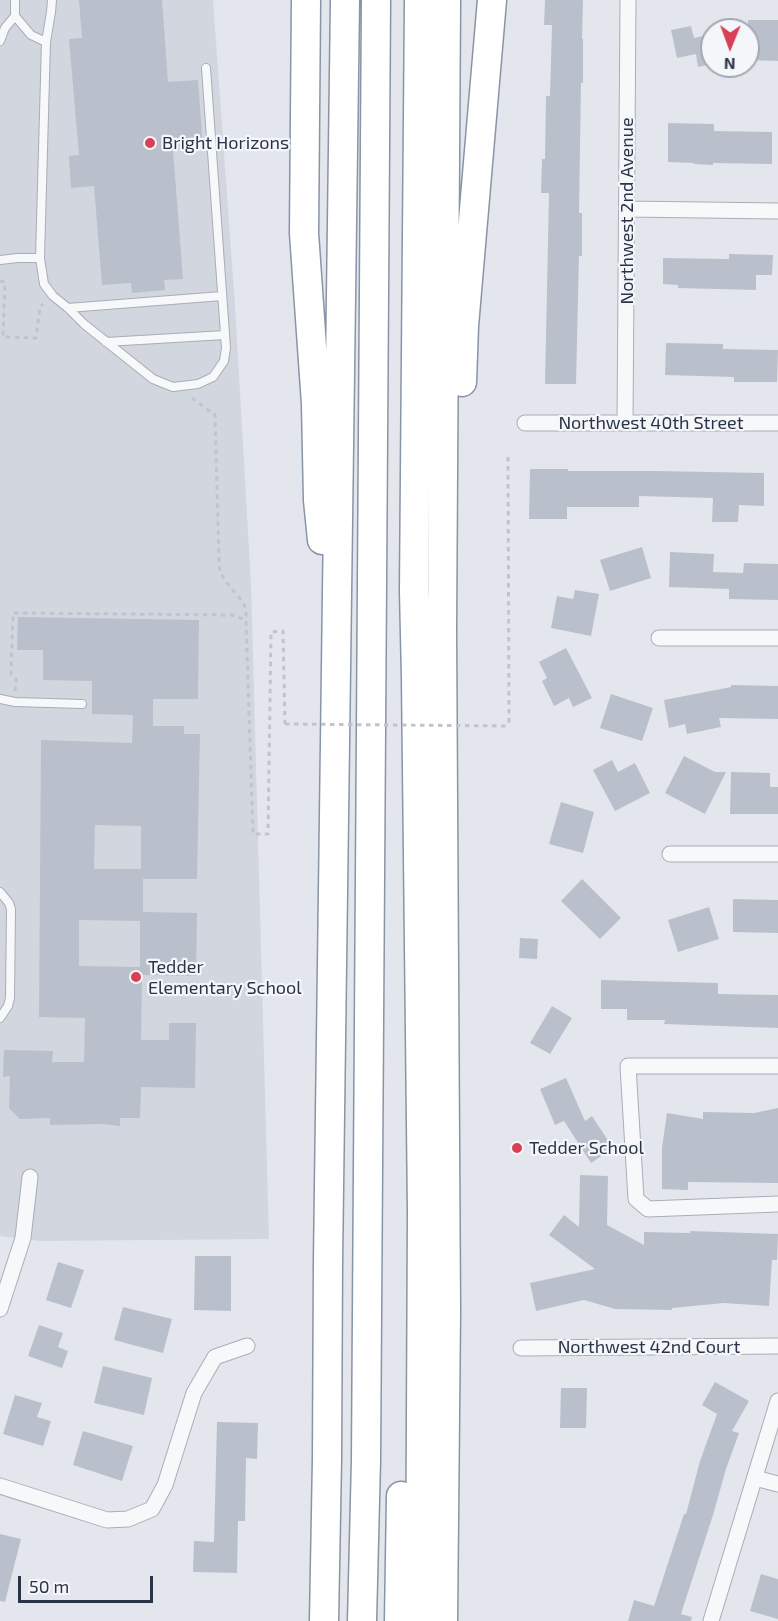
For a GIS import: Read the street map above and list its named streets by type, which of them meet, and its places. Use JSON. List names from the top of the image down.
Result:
{
  "streets": {
    "street": ["Northwest 2nd Avenue", "Northwest 40th Street", "Northwest 42nd Court"]
  },
  "crossings": [
    ["Northwest 2nd Avenue", "Northwest 40th Street"]
  ],
  "places": ["Bright Horizons", "Tedder Elementary School", "Tedder School"],
  "scale_bar": "50 m",
  "north": "bottom"
}
